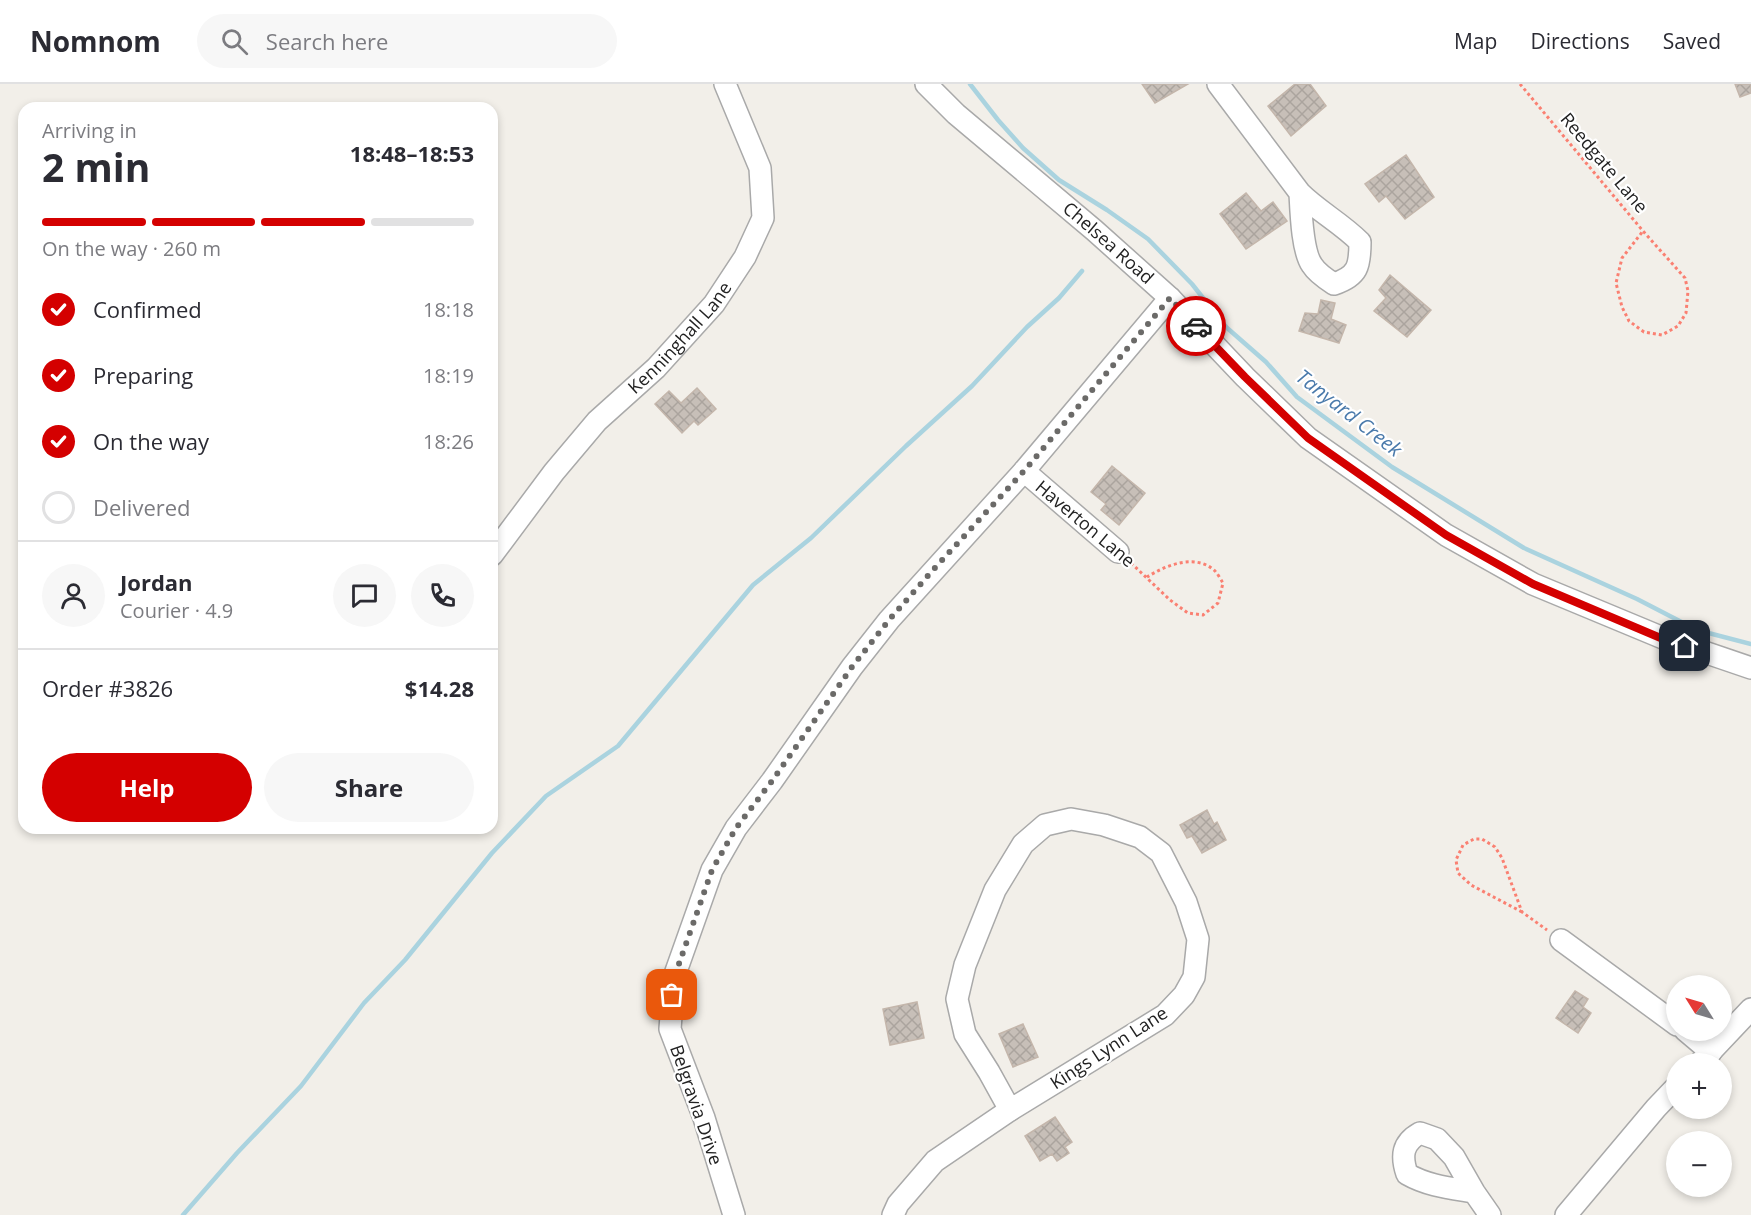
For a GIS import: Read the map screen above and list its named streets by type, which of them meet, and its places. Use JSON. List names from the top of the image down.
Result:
{
  "streets": {
    "street": [
      "Chelsea Road",
      "Kenninghall Lane",
      "Haverton Lane",
      "Kings Lynn Lane",
      "Belgravia Drive"
    ],
    "path": ["Reedgate Lane"]
  },
  "crossings": [
    ["Chelsea Road", "Belgravia Drive"],
    ["Haverton Lane", "Belgravia Drive"]
  ],
  "water": ["Tanyard Creek"],
  "north": "top left",
  "page": {
    "header": "Nomnom",
    "search": "Search here",
    "nav": ["Map", "Directions", "Saved"],
    "heading": ["2 min", "Arriving in", "18:48–18:53"],
    "panel": [
      "Jordan",
      "Courier · 4.9",
      "Order #3826",
      "$14.28"
    ],
    "bar": "On the way · 260 m",
    "list": [
      ["Confirmed", "18:18"],
      ["Preparing", "18:19"],
      ["On the way", "18:26"],
      "Delivered"
    ],
    "buttons": ["Help", "Share"],
    "map_buttons": ["+", "−"]
  }
}
